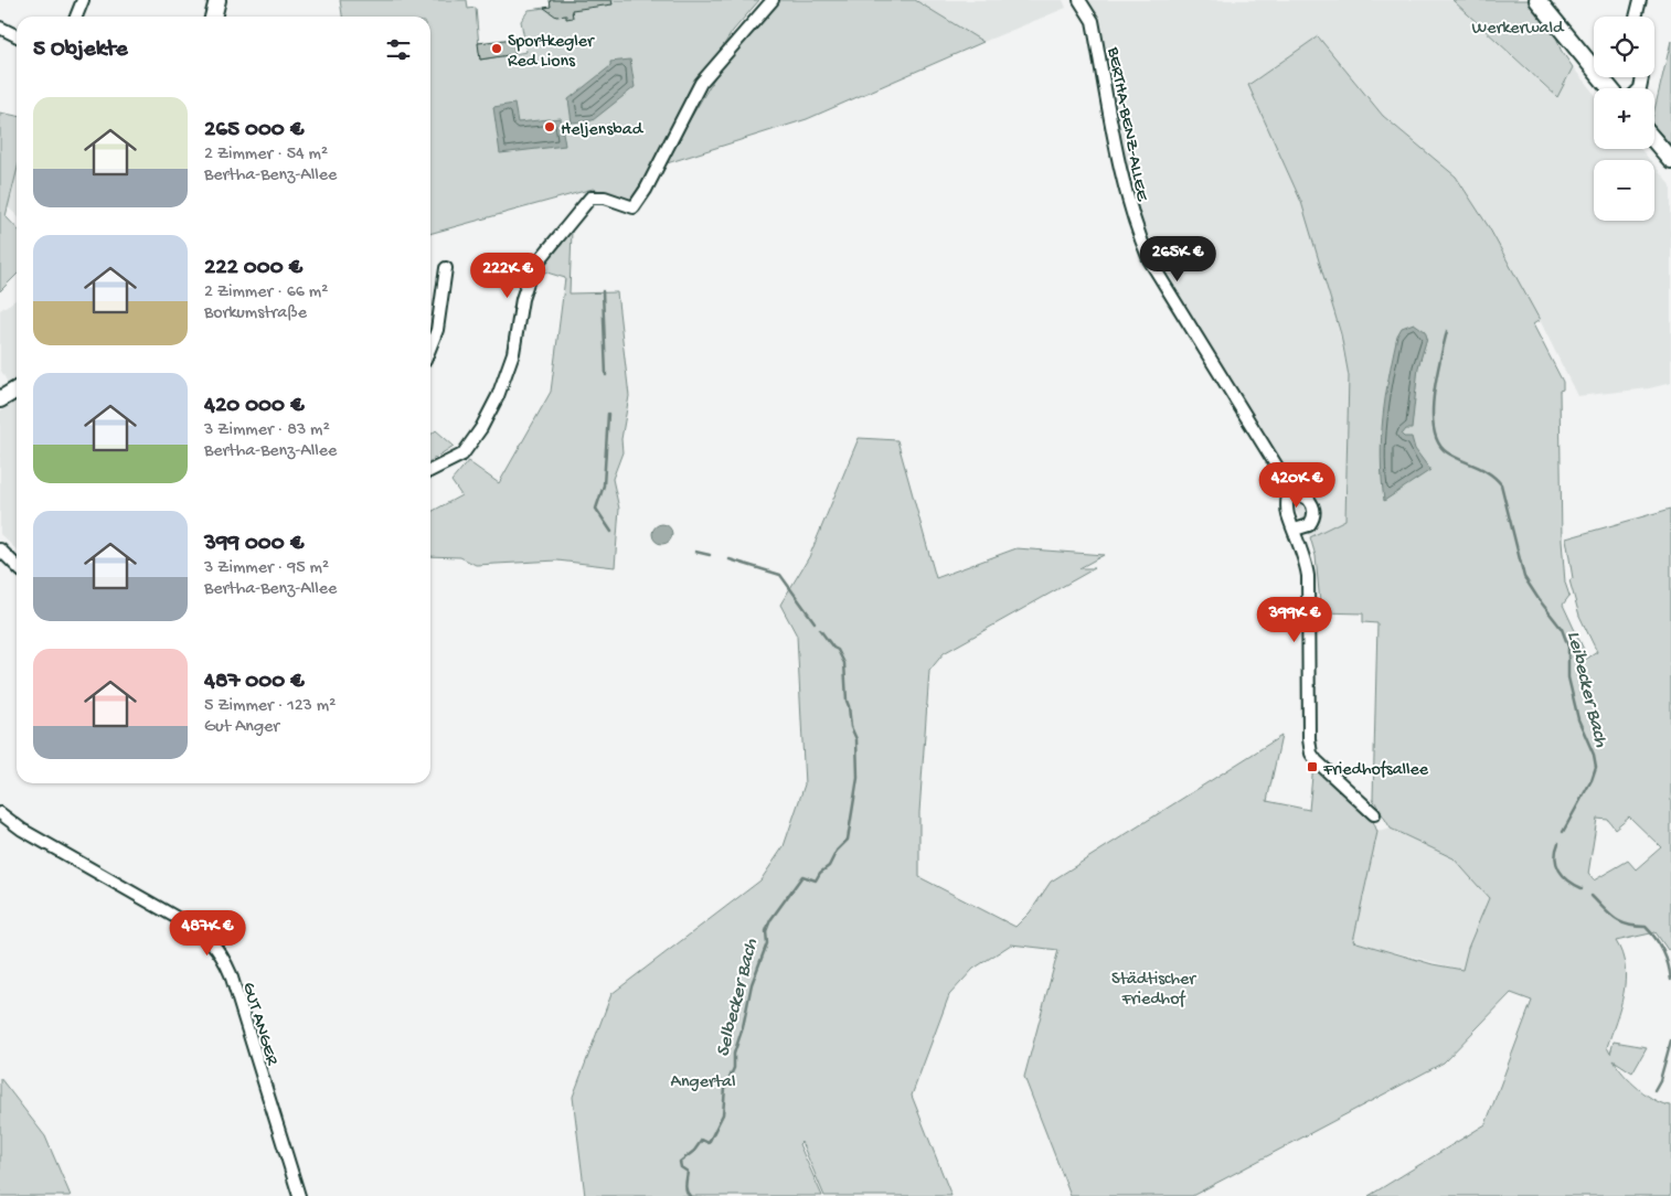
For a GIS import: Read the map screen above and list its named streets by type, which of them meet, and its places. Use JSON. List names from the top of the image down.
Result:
{
  "streets": {
    "street": ["BERTHA-BENZ-ALLEE", "GUT ANGER"]
  },
  "water": ["Leibecker Bach", "Selbecker Bach"],
  "parks": ["Werkerwald", "Städtischer Friedhof", "Angertal"],
  "places": {
    "other": ["Sportkegler Red Lions", "Heljensbad"],
    "transit": ["Friedhofsallee"]
  },
  "page": {
    "map_buttons": ["+", "−"],
    "heading": "5 Objekte",
    "list": [
      {
        "name": "265 000 €",
        "note": "2 Zimmer · 54 m² · Bertha-Benz-Allee"
      },
      {
        "name": "222 000 €",
        "note": "2 Zimmer · 66 m² · Borkumstraße"
      },
      {
        "name": "420 000 €",
        "note": "3 Zimmer · 83 m² · Bertha-Benz-Allee"
      },
      {
        "name": "399 000 €",
        "note": "3 Zimmer · 95 m² · Bertha-Benz-Allee"
      },
      {
        "name": "487 000 €",
        "note": "5 Zimmer · 123 m² · Gut Anger"
      }
    ],
    "price": [
      "265K €",
      "222K €",
      "420K €",
      "399K €",
      "487K €"
    ]
  }
}
